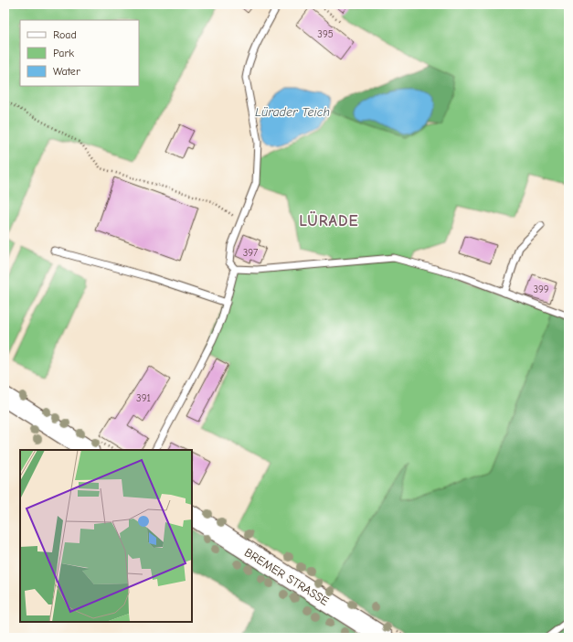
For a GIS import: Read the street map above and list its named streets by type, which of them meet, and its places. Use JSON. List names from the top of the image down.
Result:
{
  "streets": {
    "main road": ["BREMER STRASSE"]
  },
  "districts": ["LÜRADE"],
  "water": ["Lürader Teich"],
  "house_numbers": [
    "395",
    "397",
    "399",
    "391"
  ],
  "legend": ["Road", "Park", "Water"]
}
